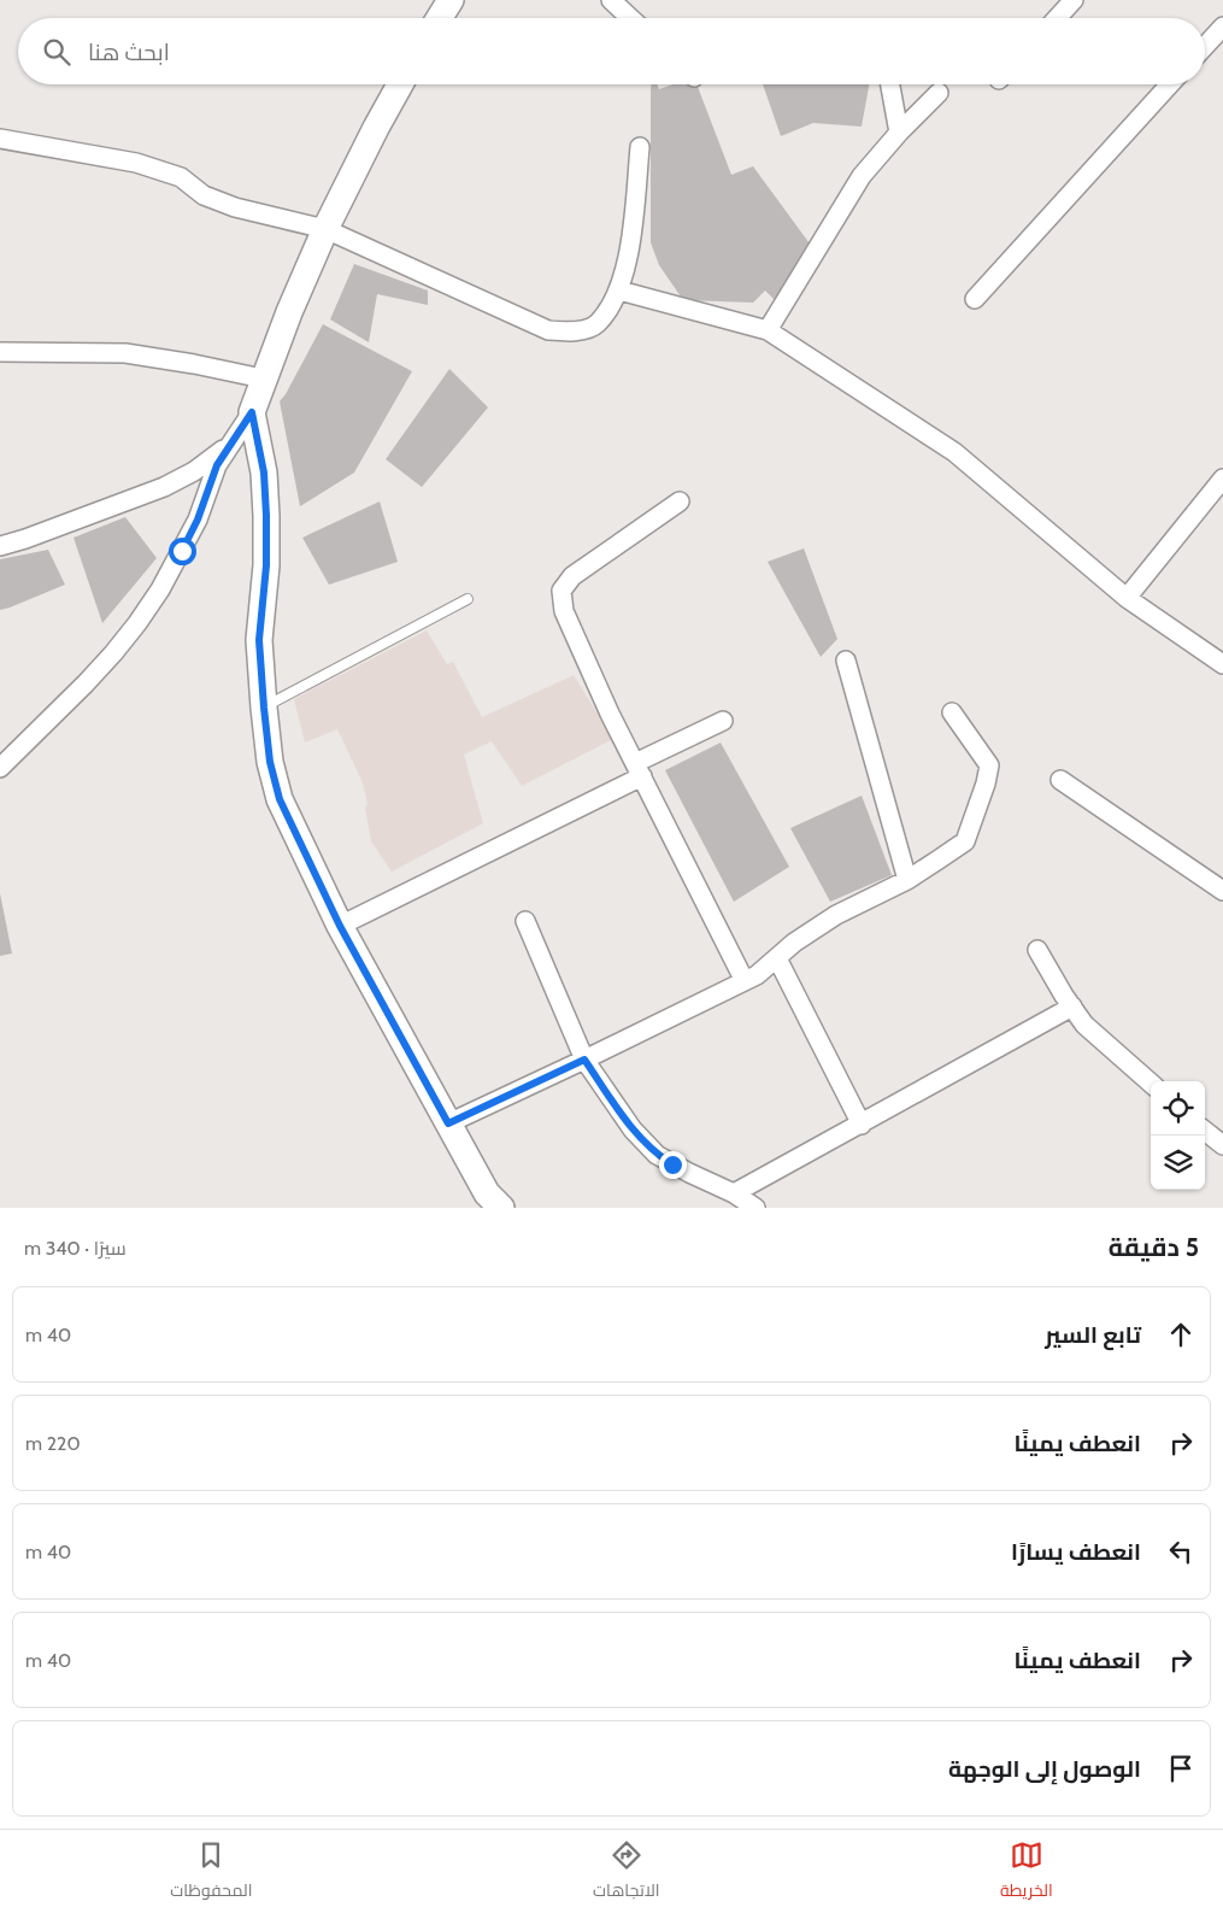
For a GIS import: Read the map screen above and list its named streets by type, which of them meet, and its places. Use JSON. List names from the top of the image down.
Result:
{
  "page": {
    "search": "ابحث هنا",
    "heading": ["5 دقيقة", "سيرًا · 340 m"],
    "list": [
      ["تابع السير", "40 m"],
      ["انعطف يمينًا", "220 m"],
      ["انعطف يسارًا", "40 m"],
      ["انعطف يمينًا", "40 m"],
      "الوصول إلى الوجهة"
    ],
    "nav": ["الخريطة", "الاتجاهات", "المحفوظات"]
  }
}
